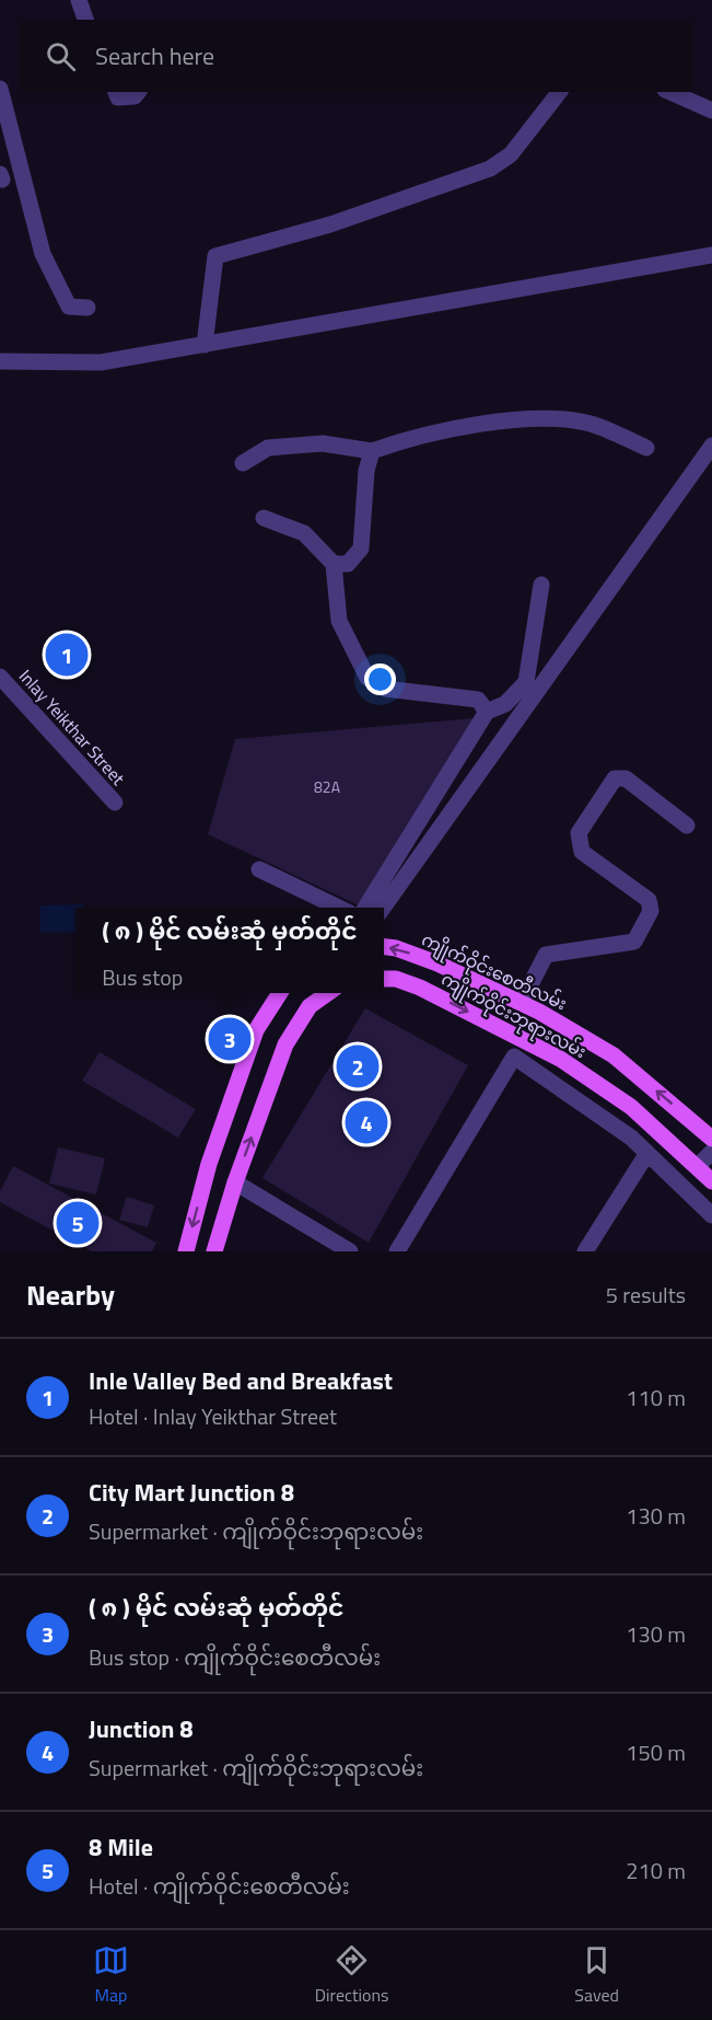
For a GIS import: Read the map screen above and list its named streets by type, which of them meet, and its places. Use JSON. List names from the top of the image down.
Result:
{
  "streets": {
    "main road": ["ကျိုက်ဝိုင်းစေတီလမ်း", "ကျိုက်ဝိုင်းဘုရားလမ်း"],
    "street": ["Inlay Yeikthar Street"]
  },
  "one_way": ["ကျိုက်ဝိုင်းစေတီလမ်း", "ကျိုက်ဝိုင်းဘုရားလမ်း"],
  "house_numbers": ["82A"],
  "page": {
    "search": "Search here",
    "pins": [
      "1",
      "3",
      "2",
      "4",
      "5"
    ],
    "popup": ["( ၈ ) မိုင် လမ်းဆုံ မှတ်တိုင်", "Bus stop"],
    "heading": ["Nearby", "5 results"],
    "list": [
      {
        "mark": "1",
        "name": "Inle Valley Bed and Breakfast",
        "note": "Hotel · Inlay Yeikthar Street",
        "value": "110 m"
      },
      {
        "mark": "2",
        "name": "City Mart Junction 8",
        "note": "Supermarket · ကျိုက်ဝိုင်းဘုရားလမ်း",
        "value": "130 m"
      },
      {
        "mark": "3",
        "name": "( ၈ ) မိုင် လမ်းဆုံ မှတ်တိုင်",
        "note": "Bus stop · ကျိုက်ဝိုင်းစေတီလမ်း",
        "value": "130 m"
      },
      {
        "mark": "4",
        "name": "Junction 8",
        "note": "Supermarket · ကျိုက်ဝိုင်းဘုရားလမ်း",
        "value": "150 m"
      },
      {
        "mark": "5",
        "name": "8 Mile",
        "note": "Hotel · ကျိုက်ဝိုင်းစေတီလမ်း",
        "value": "210 m"
      }
    ],
    "nav": ["Map", "Directions", "Saved"]
  }
}
